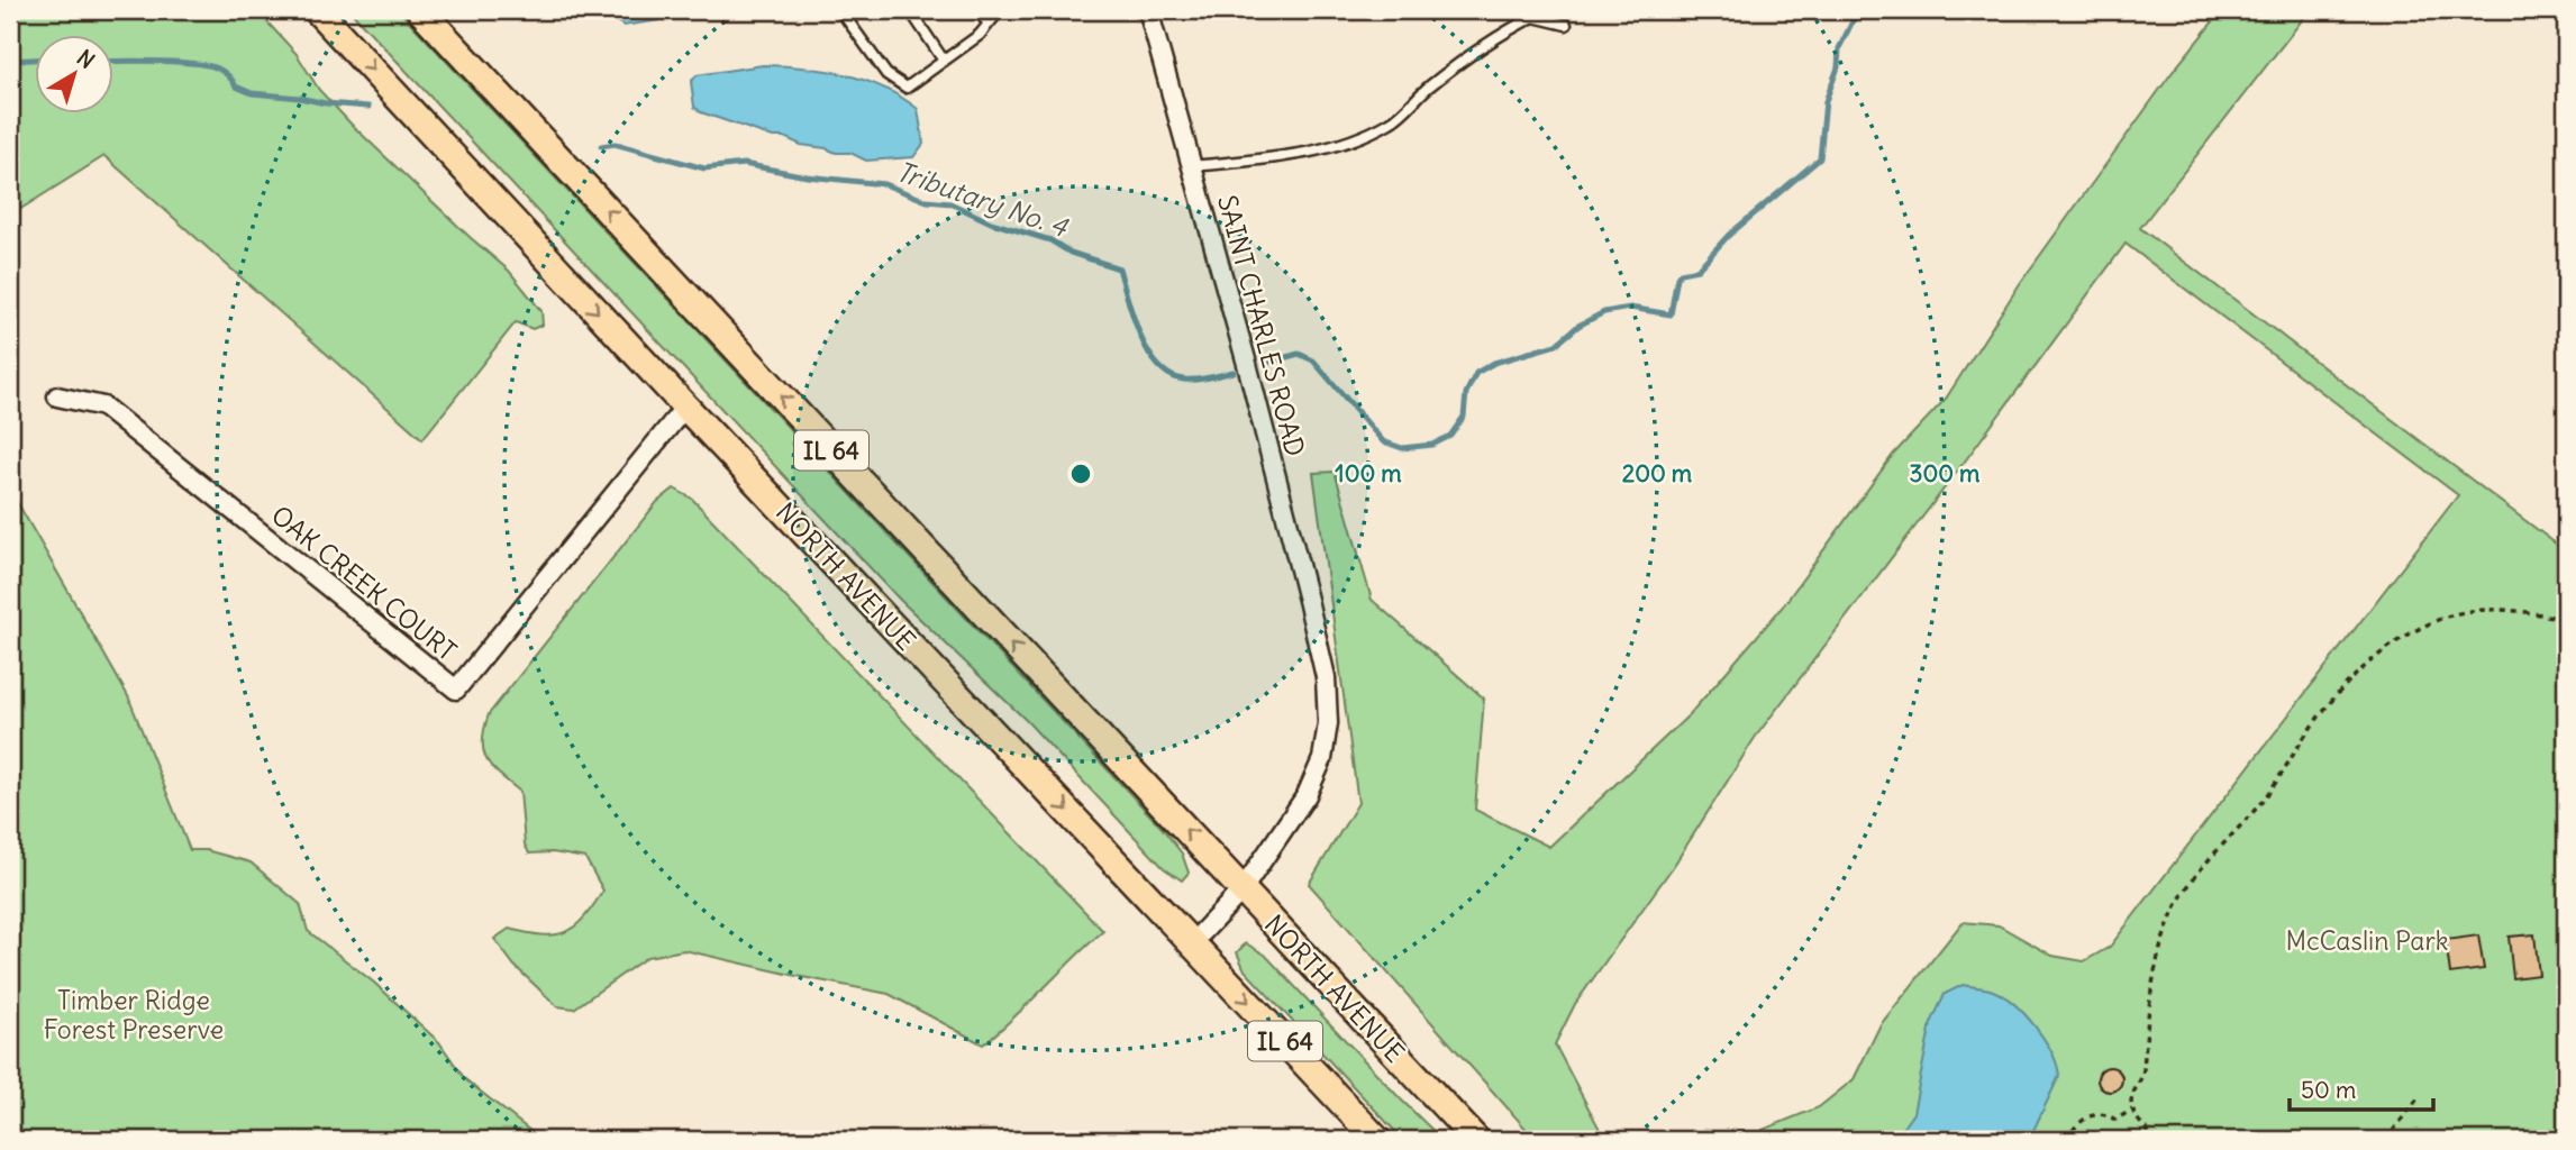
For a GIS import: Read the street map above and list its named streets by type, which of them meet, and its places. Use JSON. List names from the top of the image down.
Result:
{
  "streets": {
    "main road": ["IL 64", "NORTH AVENUE"],
    "street": ["SAINT CHARLES ROAD", "OAK CREEK COURT"]
  },
  "crossings": [
    ["SAINT CHARLES ROAD", "NORTH AVENUE"],
    ["NORTH AVENUE", "OAK CREEK COURT"]
  ],
  "water": ["Tributary No. 4"],
  "parks": ["McCaslin Park", "Timber Ridge Forest Preserve"],
  "scale_bar": "50 m",
  "north": "top right",
  "rings": ["100 m", "200 m", "300 m"]
}
